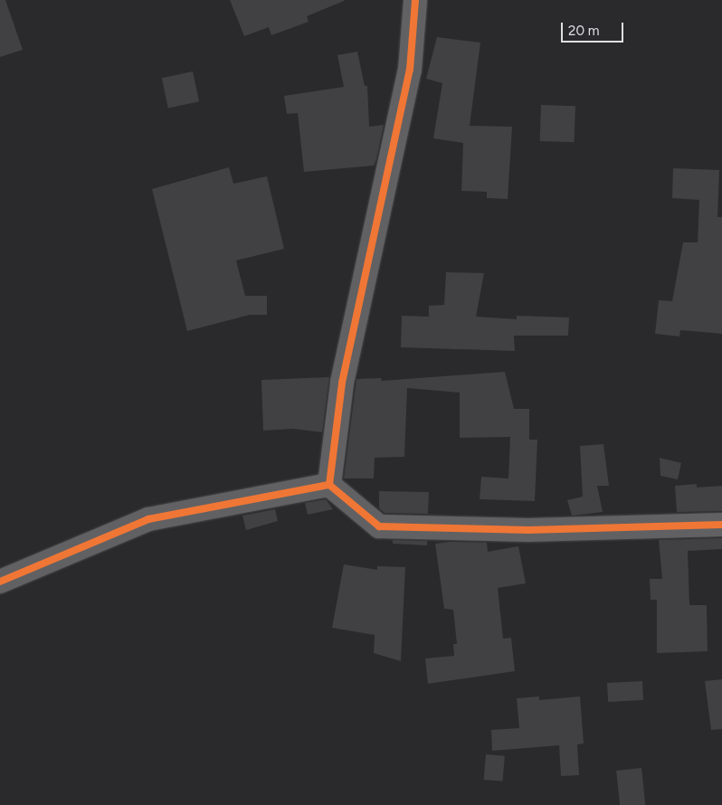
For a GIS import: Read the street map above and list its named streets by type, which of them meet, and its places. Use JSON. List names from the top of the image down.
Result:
{
  "scale_bar": "20 m"
}
